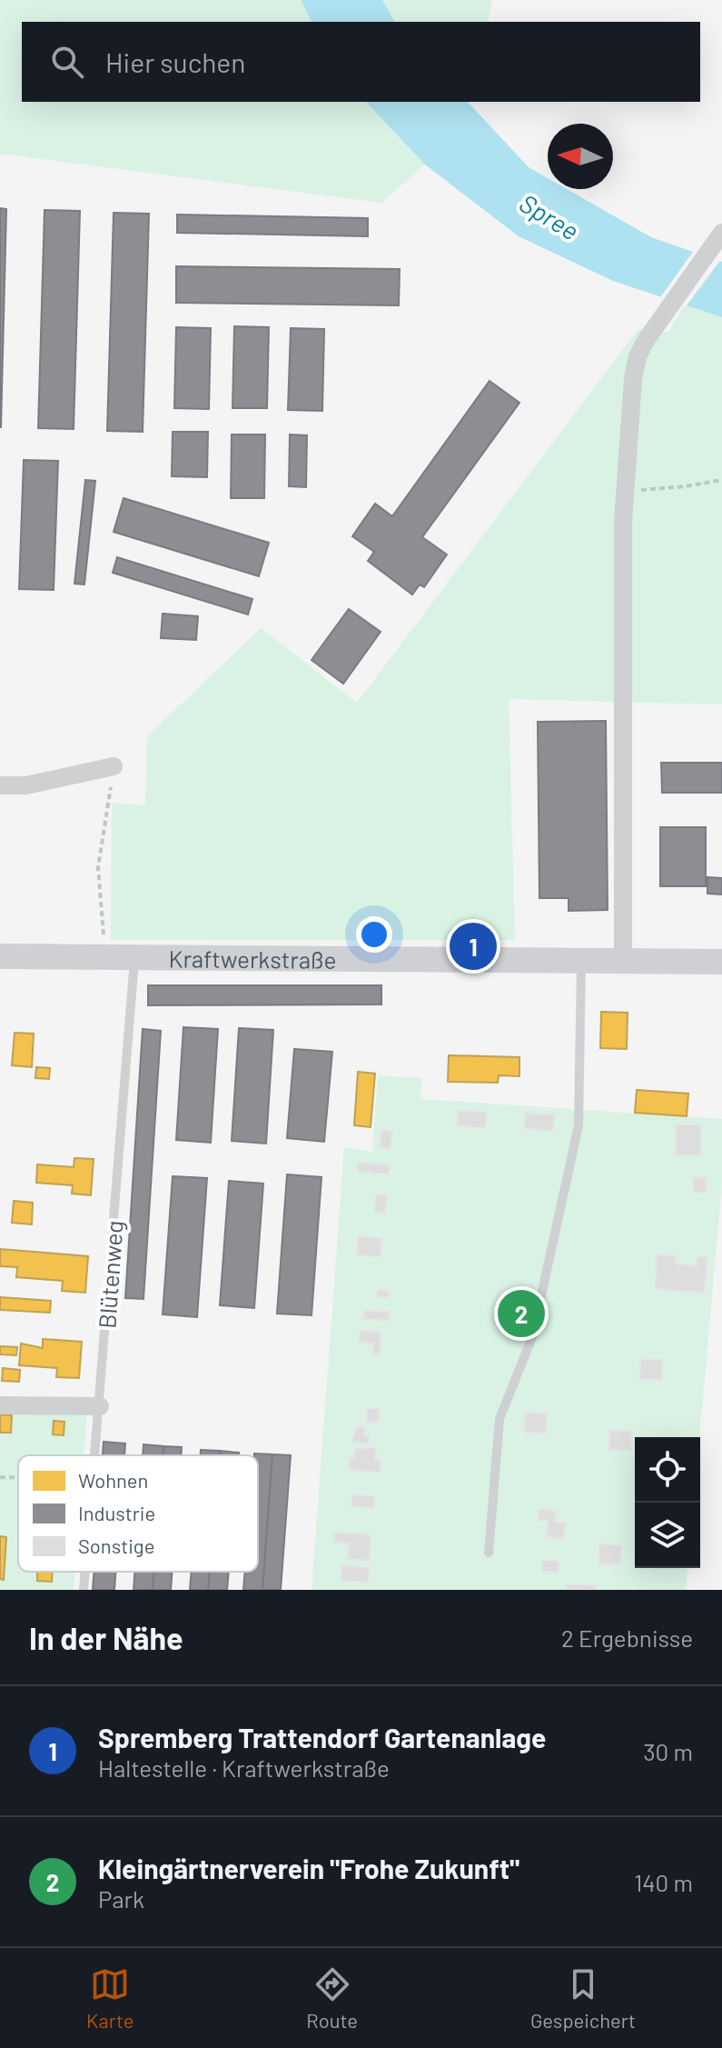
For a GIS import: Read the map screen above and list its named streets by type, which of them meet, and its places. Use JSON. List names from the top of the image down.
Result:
{
  "streets": {
    "main road": ["Kraftwerkstraße"],
    "lane": ["Blütenweg"]
  },
  "crossings": [
    ["Kraftwerkstraße", "Blütenweg"]
  ],
  "water": ["Spree"],
  "legend": ["Wohnen", "Industrie", "Sonstige"],
  "north": "left",
  "page": {
    "search": "Hier suchen",
    "pins": ["1", "2"],
    "heading": ["In der Nähe", "2 Ergebnisse"],
    "list": [
      {
        "mark": "1",
        "name": "Spremberg Trattendorf Gartenanlage",
        "note": "Haltestelle · Kraftwerkstraße",
        "value": "30 m"
      },
      {
        "mark": "2",
        "name": "Kleingärtnerverein \"Frohe Zukunft\"",
        "note": "Park",
        "value": "140 m"
      }
    ],
    "nav": ["Karte", "Route", "Gespeichert"]
  }
}
